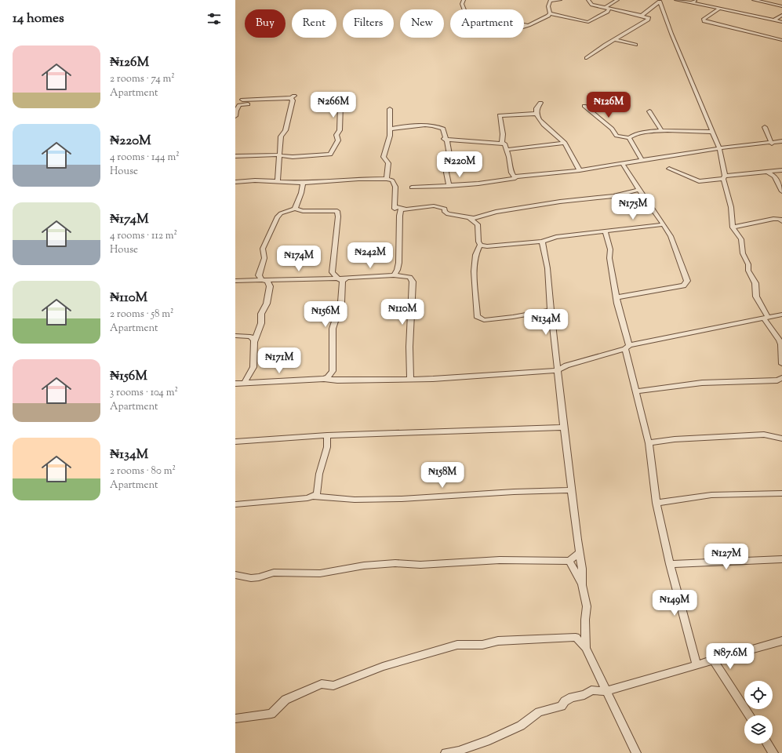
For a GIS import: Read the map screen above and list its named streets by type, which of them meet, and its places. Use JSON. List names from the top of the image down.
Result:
{
  "page": {
    "heading": "14 homes",
    "chip": [
      "Buy",
      "Rent",
      "Filters",
      "New",
      "Apartment"
    ],
    "list": [
      {
        "name": "₦126M",
        "note": "2 rooms · 74 m² · Apartment"
      },
      {
        "name": "₦220M",
        "note": "4 rooms · 144 m² · House"
      },
      {
        "name": "₦174M",
        "note": "4 rooms · 112 m² · House"
      },
      {
        "name": "₦110M",
        "note": "2 rooms · 58 m² · Apartment"
      },
      {
        "name": "₦156M",
        "note": "3 rooms · 104 m² · Apartment"
      },
      {
        "name": "₦134M",
        "note": "2 rooms · 80 m² · Apartment"
      }
    ],
    "price": [
      "₦266M",
      "₦126M",
      "₦220M",
      "₦175M",
      "₦242M",
      "₦174M",
      "₦110M",
      "₦156M",
      "₦134M",
      "₦171M",
      "₦158M",
      "₦127M",
      "₦149M",
      "₦87.6M"
    ]
  }
}
